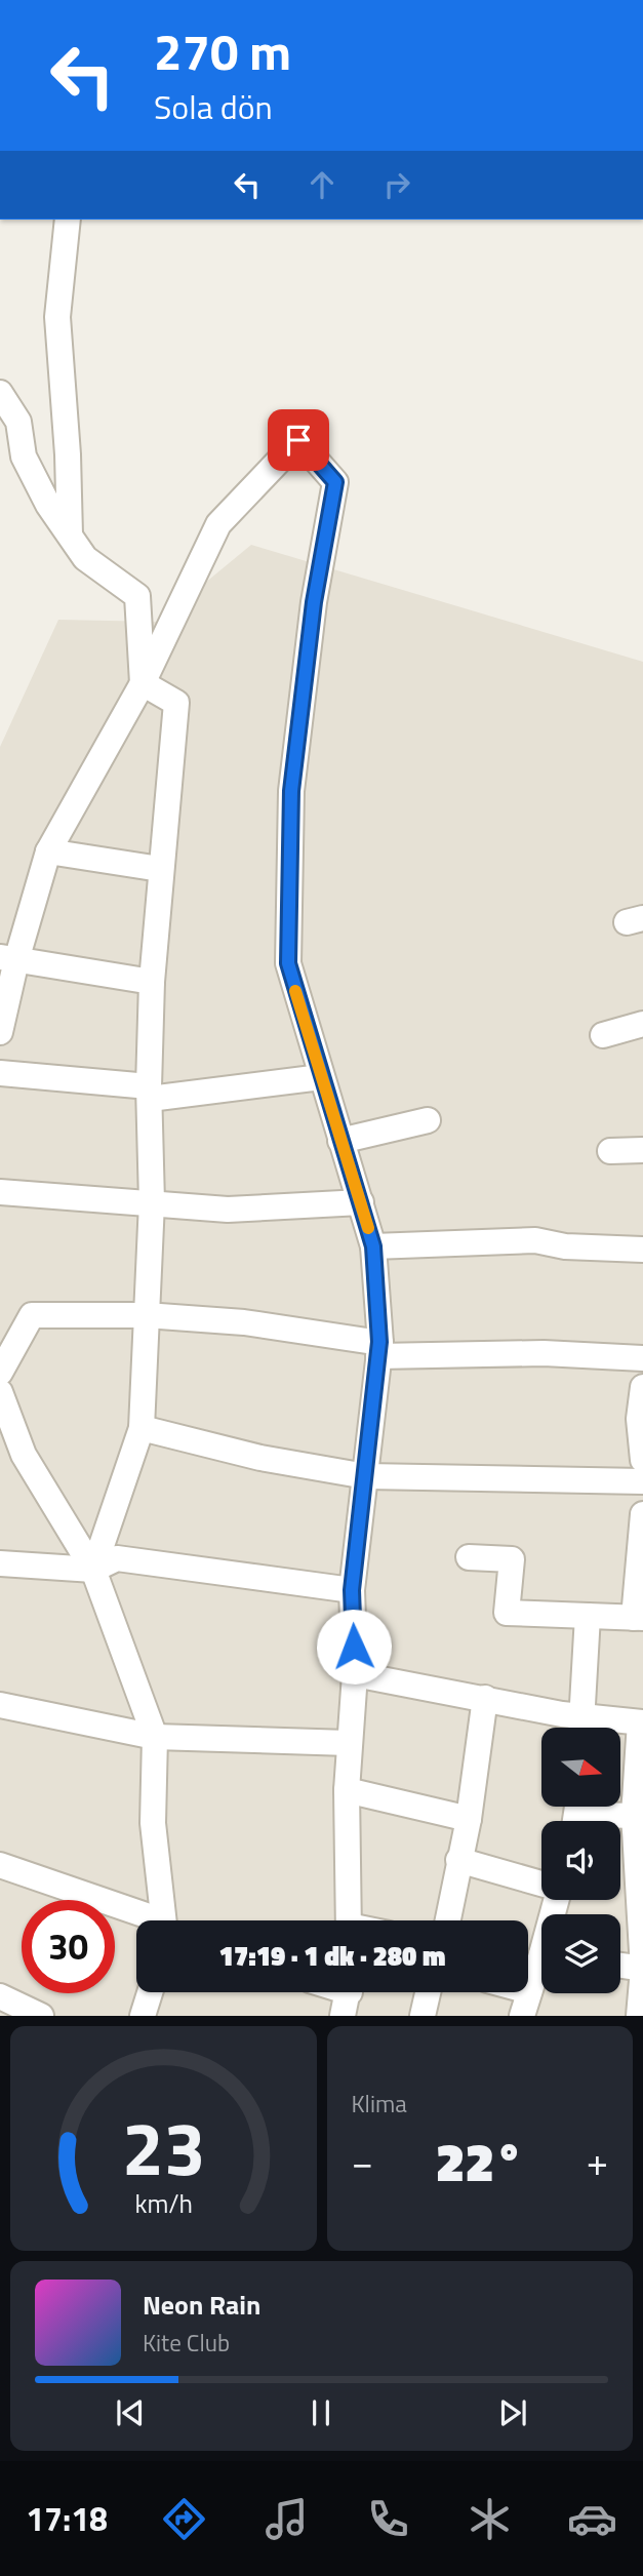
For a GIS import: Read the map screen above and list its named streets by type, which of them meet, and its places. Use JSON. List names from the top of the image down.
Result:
{
  "north": "right",
  "page": {
    "turn": ["270 m", "Sola dön"],
    "limit": "30",
    "trip": "17:19 · 1 dk · 280 m",
    "tile": "Klima",
    "heat": ["−", "22°", "+"],
    "song": ["Neon Rain", "Kite Club"],
    "tabs": "17:18",
    "gauge": ["23", "km/h"]
  }
}
